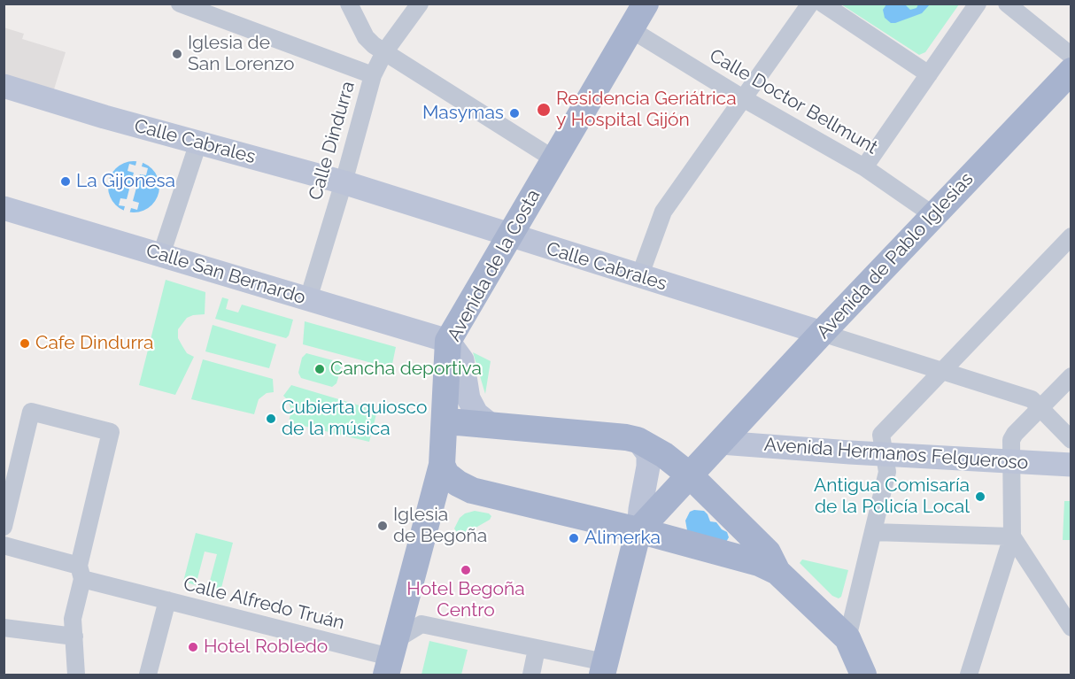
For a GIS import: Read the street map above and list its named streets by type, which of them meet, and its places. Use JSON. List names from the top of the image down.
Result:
{
  "streets": {
    "main road": ["Avenida de Pablo Iglesias", "Avenida de la Costa"],
    "street": [
      "Calle Doctor Bellmunt",
      "Calle Dindurra",
      "Calle Cabrales",
      "Calle San Bernardo",
      "Avenida Hermanos Felgueroso",
      "Calle Alfredo Truán"
    ]
  },
  "crossings": [
    ["Calle Doctor Bellmunt", "Avenida de Pablo Iglesias"],
    ["Calle Doctor Bellmunt", "Avenida de la Costa"],
    ["Calle Dindurra", "Calle Cabrales"],
    ["Calle Dindurra", "Calle San Bernardo"],
    ["Calle Cabrales", "Avenida de Pablo Iglesias"],
    ["Calle Cabrales", "Avenida de la Costa"],
    ["Avenida de Pablo Iglesias", "Avenida Hermanos Felgueroso"],
    ["Avenida de la Costa", "Calle San Bernardo"],
    ["Avenida de la Costa", "Calle Alfredo Truán"]
  ],
  "places": [
    "Iglesia de San Lorenzo",
    "Residencia Geriátrica y Hospital Gijón",
    "Masymas",
    "La Gijonesa",
    "Cafe Dindurra",
    "Cancha deportiva",
    "Cubierta quiosco de la música",
    "Antigua Comisaría de la Policía Local",
    "Iglesia de Begoña",
    "Alimerka",
    "Hotel Begoña Centro",
    "Hotel Robledo"
  ]
}
